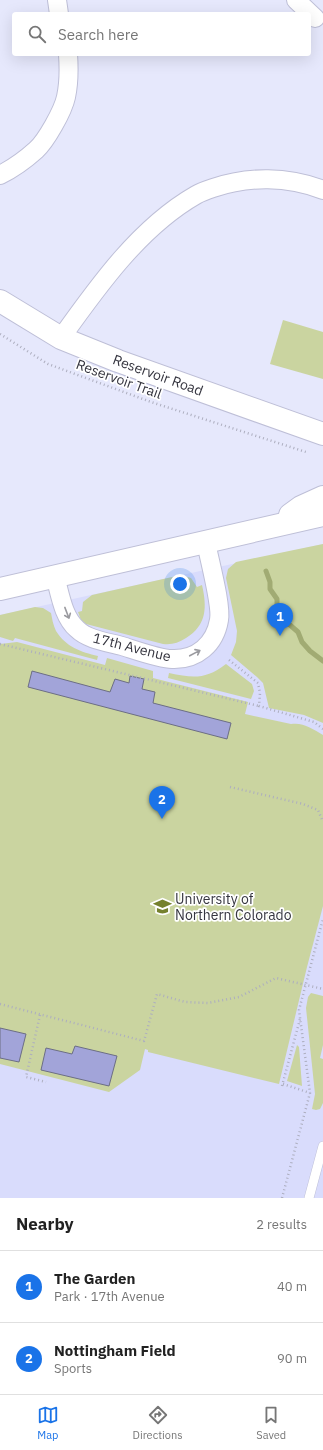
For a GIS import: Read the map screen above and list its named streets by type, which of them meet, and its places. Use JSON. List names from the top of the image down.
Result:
{
  "streets": {
    "street": ["Reservoir Road", "17th Avenue"],
    "path": ["Reservoir Trail"]
  },
  "crossings": [
    ["Reservoir Road", "Reservoir Trail"]
  ],
  "places": {
    "school or university": ["University of Northern Colorado"]
  },
  "page": {
    "search": "Search here",
    "pins": ["1", "2"],
    "heading": ["Nearby", "2 results"],
    "list": [
      {
        "mark": "1",
        "name": "The Garden",
        "note": "Park · 17th Avenue",
        "value": "40 m"
      },
      {
        "mark": "2",
        "name": "Nottingham Field",
        "note": "Sports",
        "value": "90 m"
      }
    ],
    "nav": ["Map", "Directions", "Saved"]
  }
}
